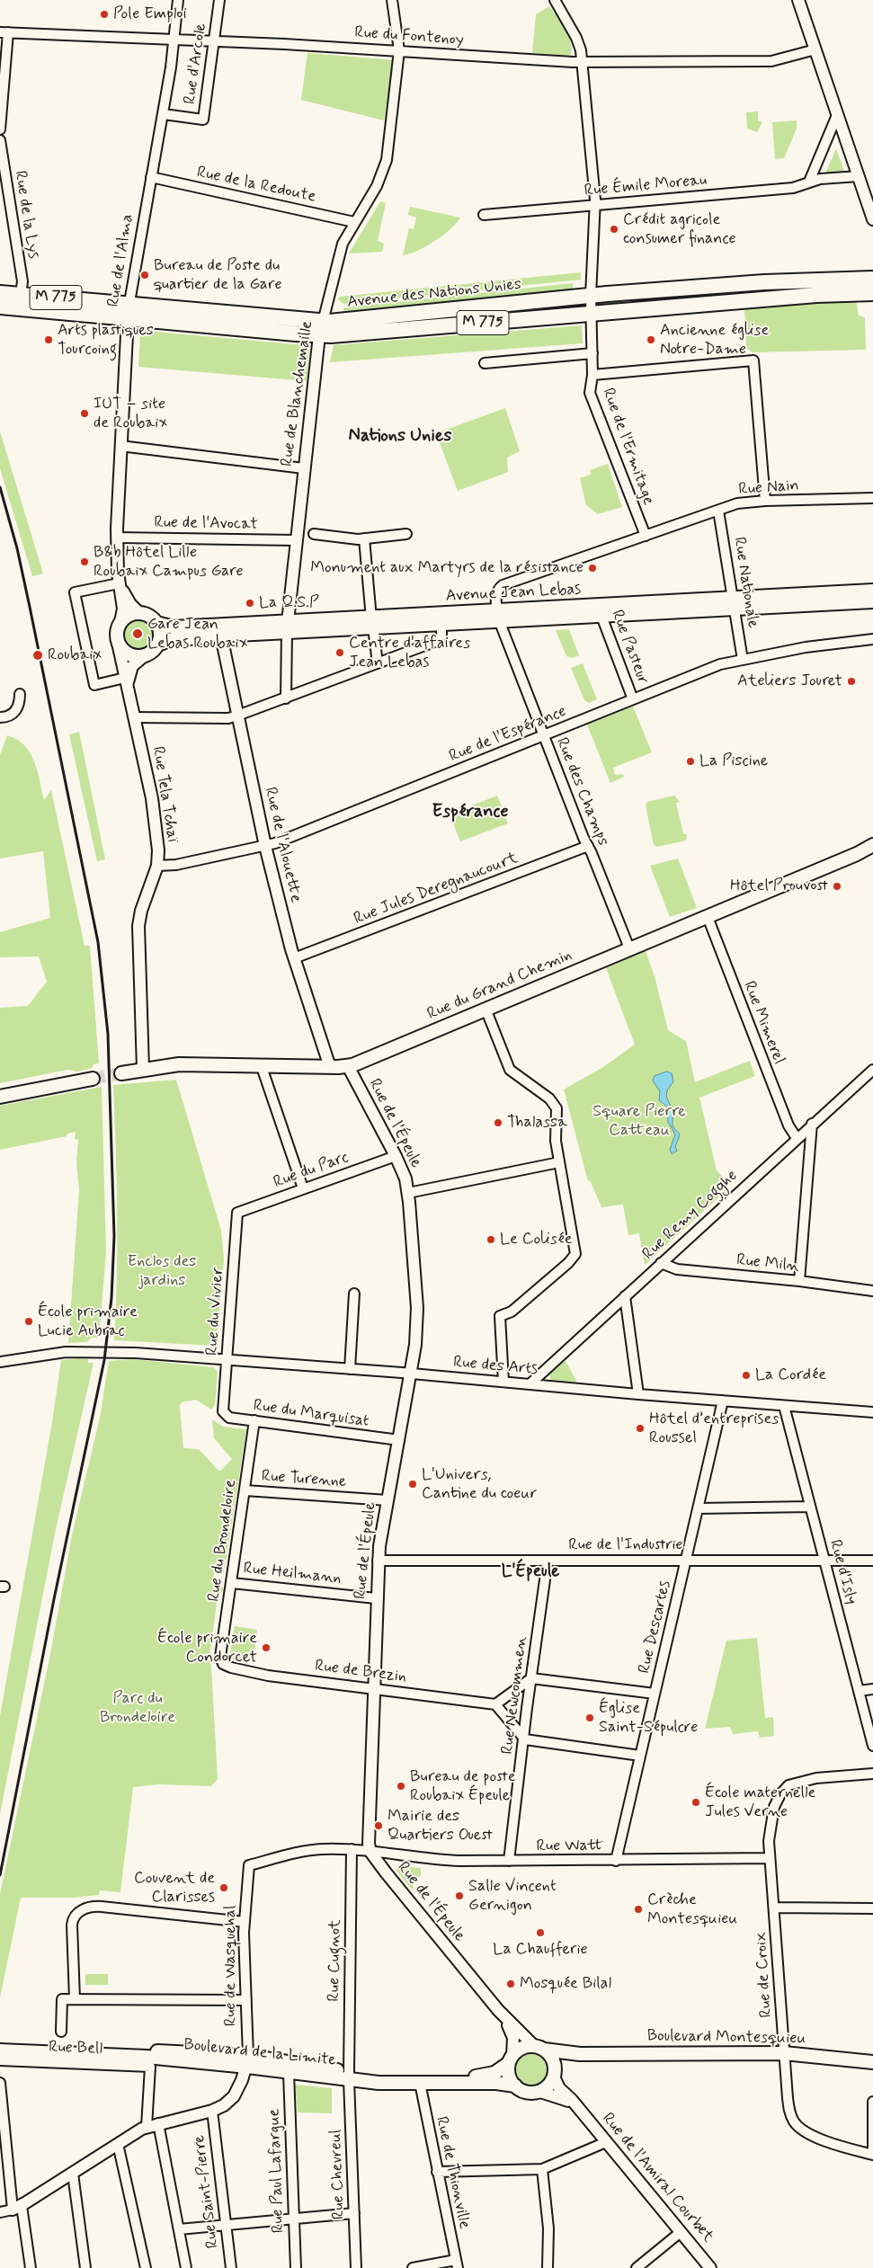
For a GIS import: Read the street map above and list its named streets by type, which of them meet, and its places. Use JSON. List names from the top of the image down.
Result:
{
  "streets": {
    "main road": [
      "Avenue des Nations Unies",
      "M 775",
      "Avenue Jean Lebas",
      "Rue du Grand Chemin",
      "Boulevard Montesquieu",
      "Boulevard de la Limite"
    ],
    "street": [
      "Rue du Fontenoy",
      "Rue d'Arcole",
      "Rue de la Redoute",
      "Rue Émile Moreau",
      "Rue de la Lys",
      "Rue de l'Alma",
      "Rue de Blanchemaille",
      "Rue de l'Ermitage",
      "Rue Nain",
      "Rue de l'Avocat",
      "Rue Nationale",
      "Rue Pasteur",
      "Rue de l'Espérance",
      "Rue des Champs",
      "Rue Tela Tchaï",
      "Rue de l'Alouette",
      "Rue Jules Deregnaucourt",
      "Rue Mimerel",
      "Rue de l'Épeule",
      "Rue du Parc",
      "Rue Remy Cogghe",
      "Rue Miln",
      "Rue du Vivier",
      "Rue des Arts",
      "Rue du Marquisat",
      "Rue Turenne",
      "Rue du Brondeloire",
      "Rue de l'Industrie",
      "Rue d'Isly",
      "Rue Heilmann",
      "Rue Descartes",
      "Rue de Brezin",
      "Rue Newcommen",
      "Rue Watt",
      "Rue Cugnot",
      "Rue de Wasquehal",
      "Rue de Croix",
      "Rue Bell",
      "Rue Paul Lafargue",
      "Rue de Thionville",
      "Rue Chevreul",
      "Rue de l'Amiral Courbet",
      "Rue Saint-Pierre"
    ]
  },
  "crossings": [
    ["Rue du Fontenoy", "Rue d'Arcole"],
    ["Rue du Fontenoy", "Rue de l'Alma"],
    ["Rue du Fontenoy", "Rue de Blanchemaille"],
    ["Rue du Fontenoy", "Rue de l'Ermitage"],
    ["Rue d'Arcole", "Rue de l'Alma"],
    ["Rue de la Redoute", "Rue de l'Alma"],
    ["Rue de la Redoute", "Rue de Blanchemaille"],
    ["Rue Émile Moreau", "Rue de l'Ermitage"],
    ["Rue de la Lys", "Avenue des Nations Unies"],
    ["Rue de l'Alma", "Avenue des Nations Unies"],
    ["Rue de l'Alma", "Rue de l'Avocat"],
    ["Rue de l'Alma", "Avenue Jean Lebas"],
    ["Rue de l'Alma", "Rue Tela Tchaï"],
    ["Avenue des Nations Unies", "Rue de Blanchemaille"],
    ["Avenue des Nations Unies", "Rue de l'Ermitage"],
    ["Rue de Blanchemaille", "Rue de l'Avocat"],
    ["Rue de Blanchemaille", "Avenue Jean Lebas"],
    ["Rue de l'Ermitage", "Rue Nain"],
    ["Rue Nain", "Rue Nationale"],
    ["Rue Nain", "Avenue Jean Lebas"],
    ["Rue Nain", "Rue des Champs"],
    ["Rue Nationale", "Avenue Jean Lebas"],
    ["Rue Nationale", "Rue de l'Espérance"],
    ["Avenue Jean Lebas", "Rue Pasteur"],
    ["Avenue Jean Lebas", "Rue des Champs"],
    ["Avenue Jean Lebas", "Rue Tela Tchaï"],
    ["Avenue Jean Lebas", "Rue de l'Alouette"],
    ["Rue Pasteur", "Rue de l'Espérance"],
    ["Rue de l'Espérance", "Rue des Champs"],
    ["Rue de l'Espérance", "Rue Tela Tchaï"],
    ["Rue de l'Espérance", "Rue de l'Alouette"],
    ["Rue des Champs", "Rue Jules Deregnaucourt"],
    ["Rue des Champs", "Rue du Grand Chemin"],
    ["Rue Tela Tchaï", "Rue du Grand Chemin"],
    ["Rue de l'Alouette", "Rue Jules Deregnaucourt"],
    ["Rue de l'Alouette", "Rue du Grand Chemin"],
    ["Rue du Grand Chemin", "Rue Mimerel"],
    ["Rue du Grand Chemin", "Rue de l'Épeule"],
    ["Rue Mimerel", "Rue Remy Cogghe"],
    ["Rue de l'Épeule", "Rue du Parc"],
    ["Rue de l'Épeule", "Rue des Arts"],
    ["Rue de l'Épeule", "Rue du Marquisat"],
    ["Rue de l'Épeule", "Rue Turenne"],
    ["Rue de l'Épeule", "Rue de l'Industrie"],
    ["Rue de l'Épeule", "Rue Heilmann"],
    ["Rue de l'Épeule", "Rue de Brezin"],
    ["Rue de l'Épeule", "Rue Watt"],
    ["Rue de l'Épeule", "Boulevard Montesquieu"],
    ["Rue de l'Épeule", "Boulevard de la Limite"],
    ["Rue de l'Épeule", "Rue de l'Amiral Courbet"],
    ["Rue du Parc", "Rue du Vivier"],
    ["Rue Remy Cogghe", "Rue Miln"],
    ["Rue Remy Cogghe", "Rue des Arts"],
    ["Rue du Vivier", "Rue des Arts"],
    ["Rue du Vivier", "Rue du Marquisat"],
    ["Rue des Arts", "Rue d'Isly"],
    ["Rue des Arts", "Rue Descartes"],
    ["Rue du Marquisat", "Rue du Brondeloire"],
    ["Rue Turenne", "Rue du Brondeloire"],
    ["Rue du Brondeloire", "Rue Heilmann"],
    ["Rue du Brondeloire", "Rue de Brezin"],
    ["Rue de l'Industrie", "Rue d'Isly"],
    ["Rue de l'Industrie", "Rue Descartes"],
    ["Rue de l'Industrie", "Rue Newcommen"],
    ["Rue Descartes", "Rue Watt"],
    ["Rue Newcommen", "Rue Watt"],
    ["Rue Watt", "Rue Cugnot"],
    ["Rue Watt", "Rue de Wasquehal"],
    ["Rue Watt", "Rue de Croix"],
    ["Rue Cugnot", "Boulevard de la Limite"],
    ["Rue Cugnot", "Rue Chevreul"],
    ["Rue de Wasquehal", "Rue Bell"],
    ["Rue de Wasquehal", "Boulevard de la Limite"],
    ["Rue de Wasquehal", "Rue Saint-Pierre"],
    ["Rue de Croix", "Boulevard Montesquieu"],
    ["Boulevard Montesquieu", "Boulevard de la Limite"],
    ["Boulevard Montesquieu", "Rue de l'Amiral Courbet"],
    ["Boulevard de la Limite", "Rue Paul Lafargue"],
    ["Boulevard de la Limite", "Rue de Thionville"],
    ["Boulevard de la Limite", "Rue Chevreul"],
    ["Boulevard de la Limite", "Rue de l'Amiral Courbet"]
  ],
  "districts": ["Nations Unies", "Espérance", "L'Épeule"],
  "parks": ["Square Pierre Catteau", "Enclos des jardins", "Parc du Brondeloire"],
  "places": [
    "Pole Emploi",
    "Crédit agricole consumer finance",
    "Bureau de Poste du quartier de la Gare",
    "Arts plastiques Tourcoing",
    "Ancienne église Notre-Dame",
    "IUT − site de Roubaix",
    "B&b Hôtel Lille Roubaix Campus Gare",
    "Monument aux Martyrs de la résistance",
    "La Q.S.P",
    "Gare Jean Lebas Roubaix",
    "Centre d'affaires Jean Lebas",
    "Roubaix",
    "Ateliers Jouret",
    "La Piscine",
    "Hôtel Prouvost",
    "Thalassa",
    "Le Colisée",
    "École primaire Lucie Aubrac",
    "La Cordée",
    "Hôtel d’entreprises Roussel",
    "L'Univers, Cantine du coeur",
    "École primaire Condorcet",
    "Église Saint-Sépulcre",
    "Bureau de poste Roubaix Épeule",
    "École maternelle Jules Verne",
    "Mairie des Quartiers Ouest",
    "Couvent de Clarisses",
    "Salle Vincent Gernigon",
    "Crèche Montesquieu",
    "La Chaufferie",
    "Mosquée Bilal"
  ]
}
